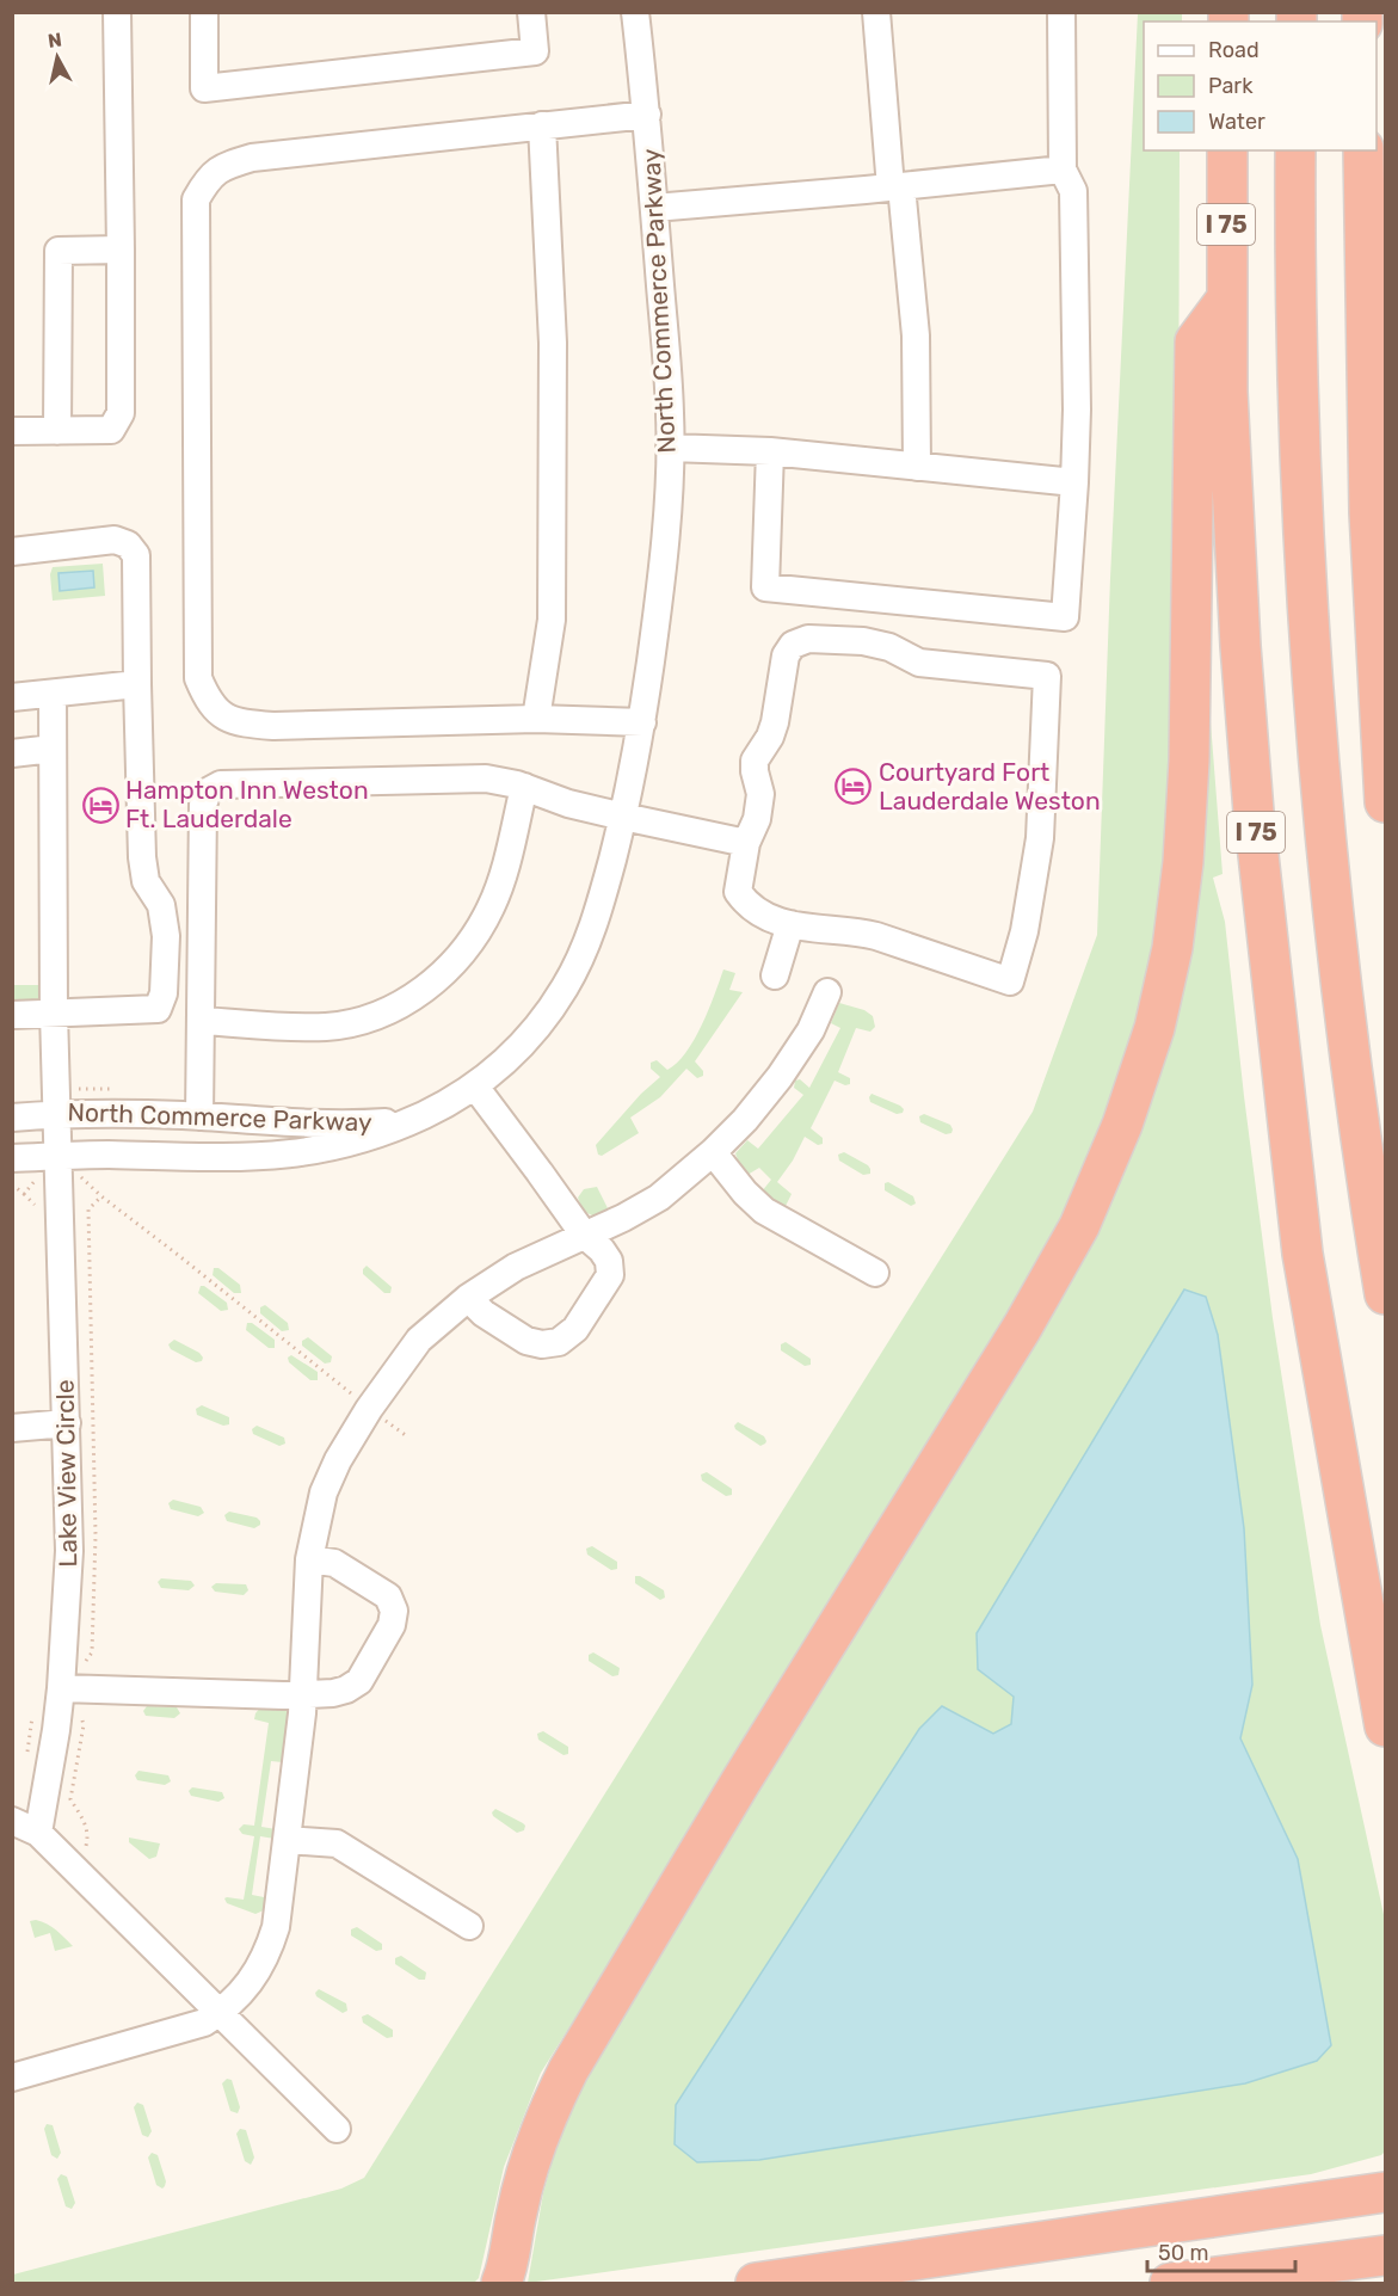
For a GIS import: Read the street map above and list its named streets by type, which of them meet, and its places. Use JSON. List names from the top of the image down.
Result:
{
  "streets": {
    "highway": ["I 75"],
    "street": ["North Commerce Parkway", "Lake View Circle"]
  },
  "crossings": [
    ["North Commerce Parkway", "Lake View Circle"]
  ],
  "places": {
    "hotel": ["Courtyard Fort Lauderdale Weston", "Hampton Inn Weston Ft. Lauderdale"]
  },
  "legend": ["Road", "Park", "Water"],
  "scale_bar": "50 m",
  "north": "top"
}
